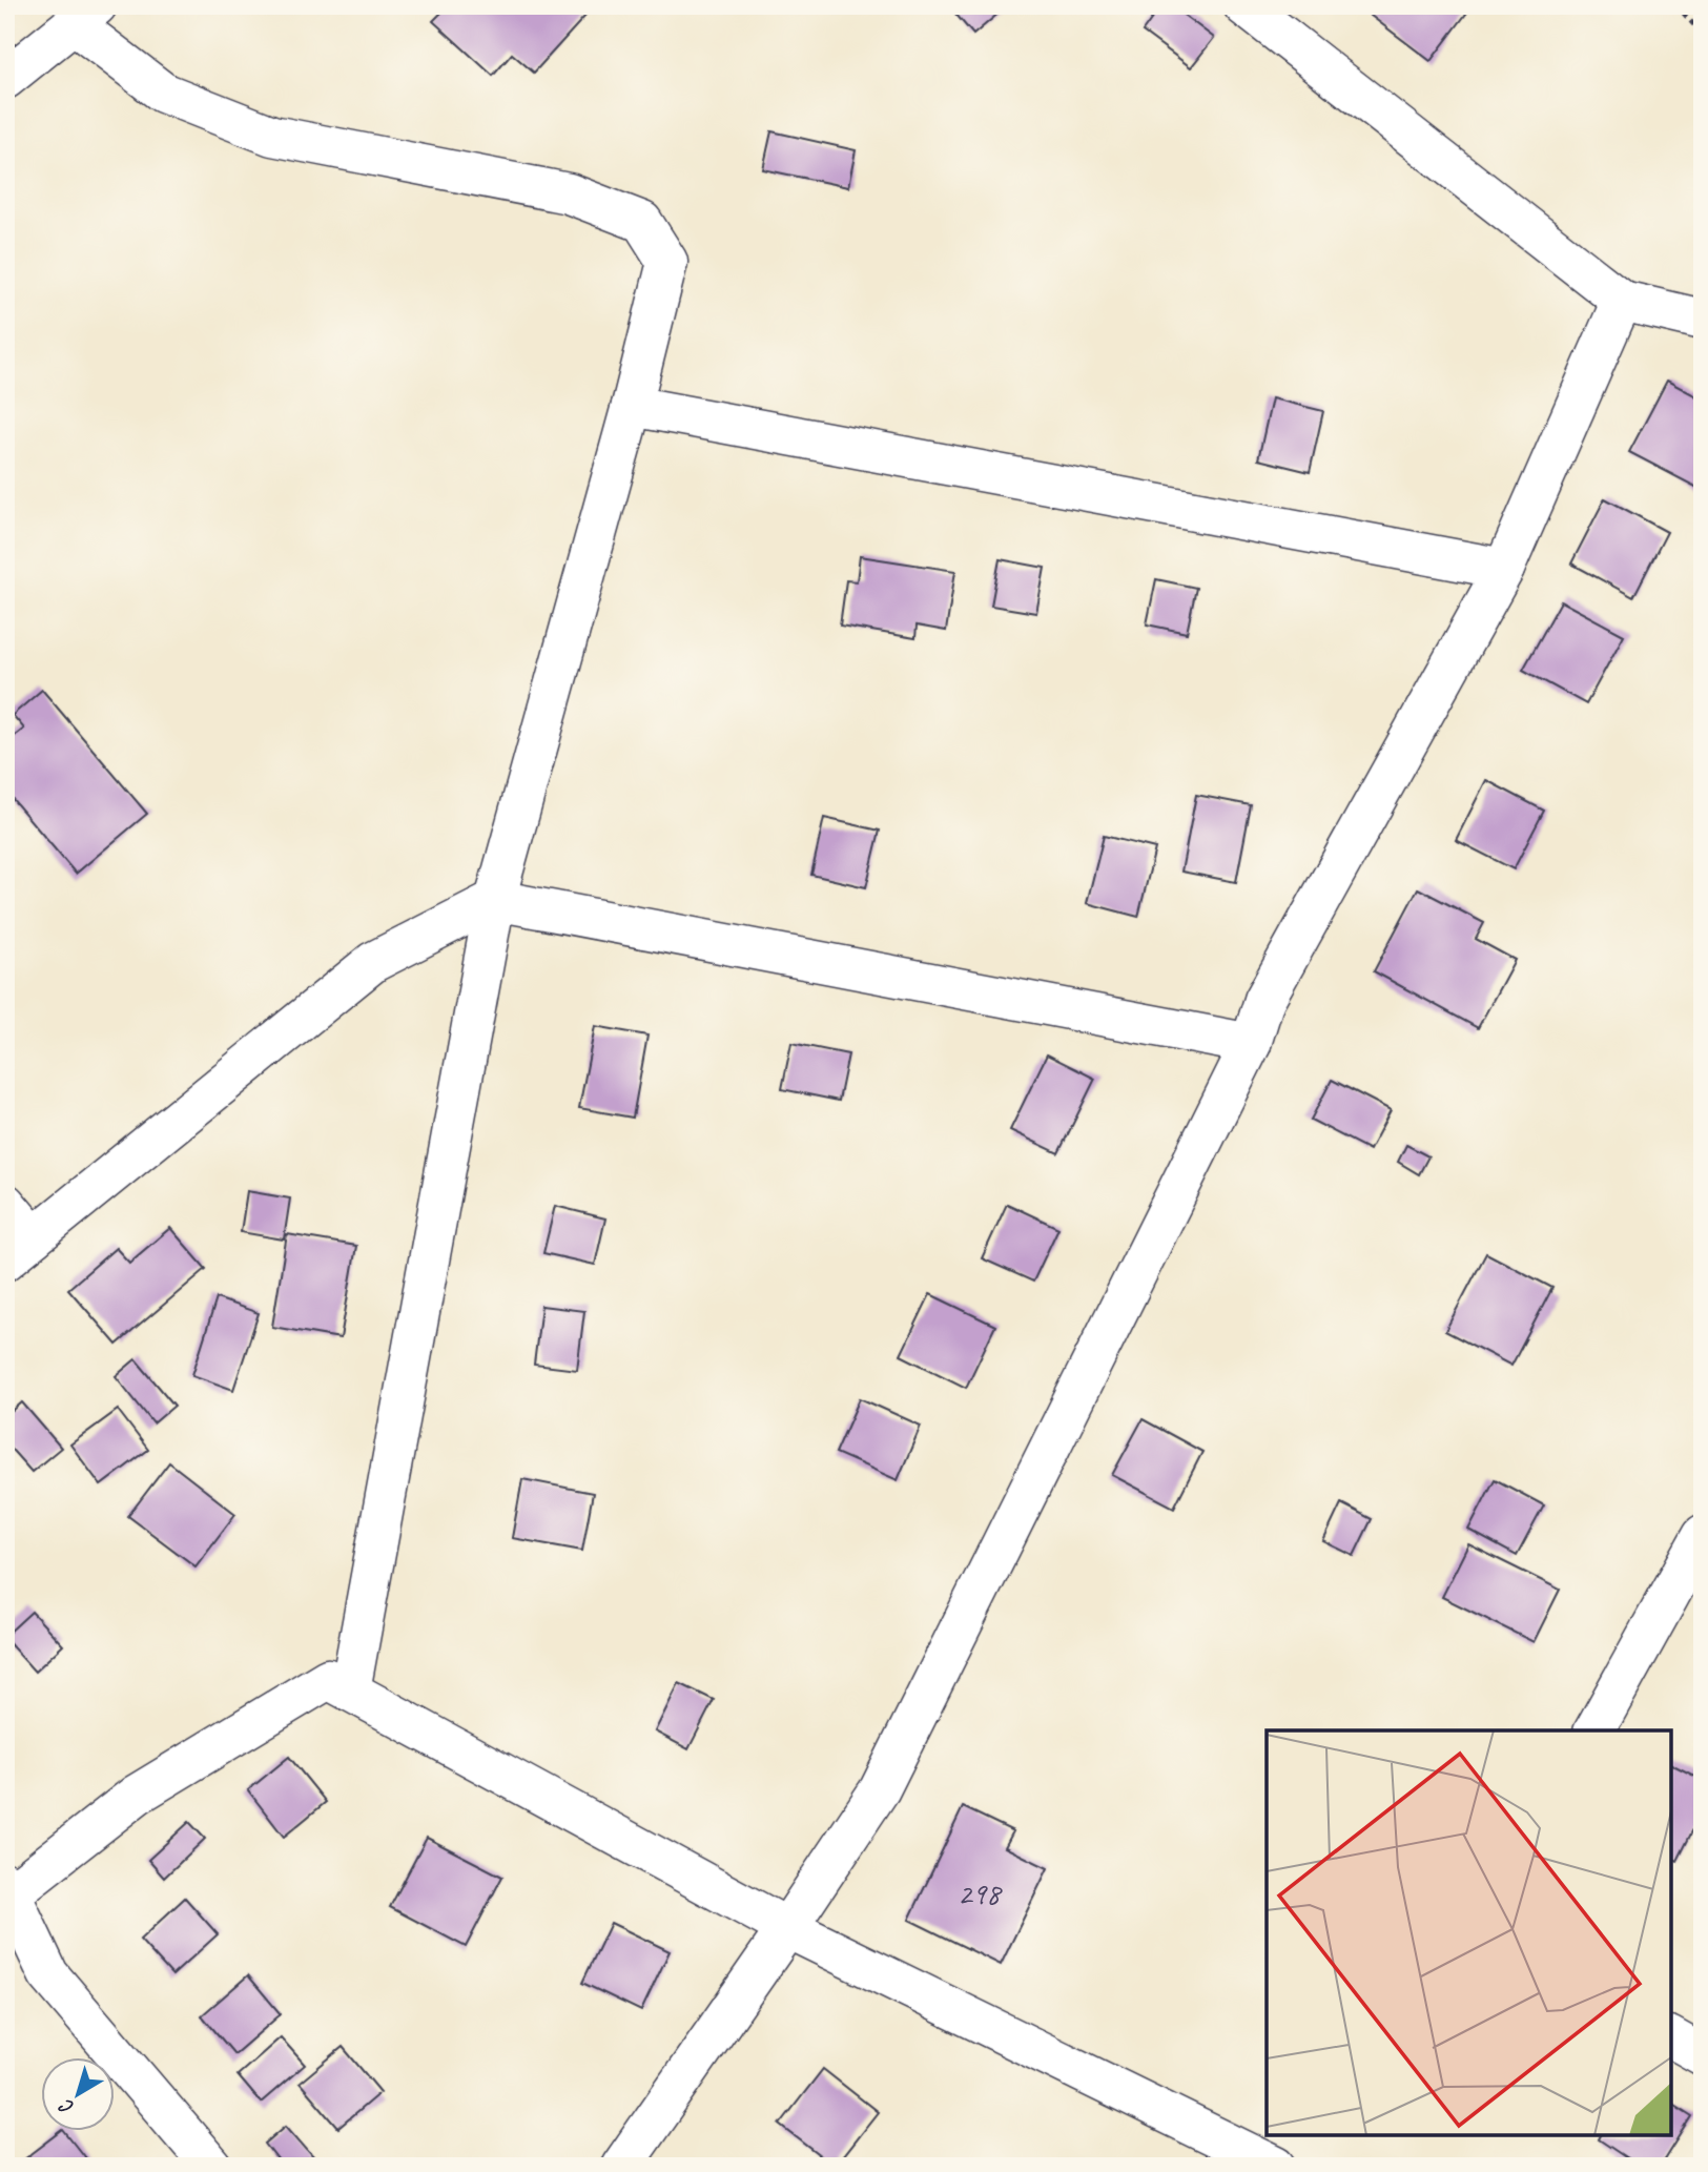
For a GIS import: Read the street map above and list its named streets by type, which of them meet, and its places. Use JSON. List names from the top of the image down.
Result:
{
  "house_numbers": ["298"],
  "north": "bottom left"
}
